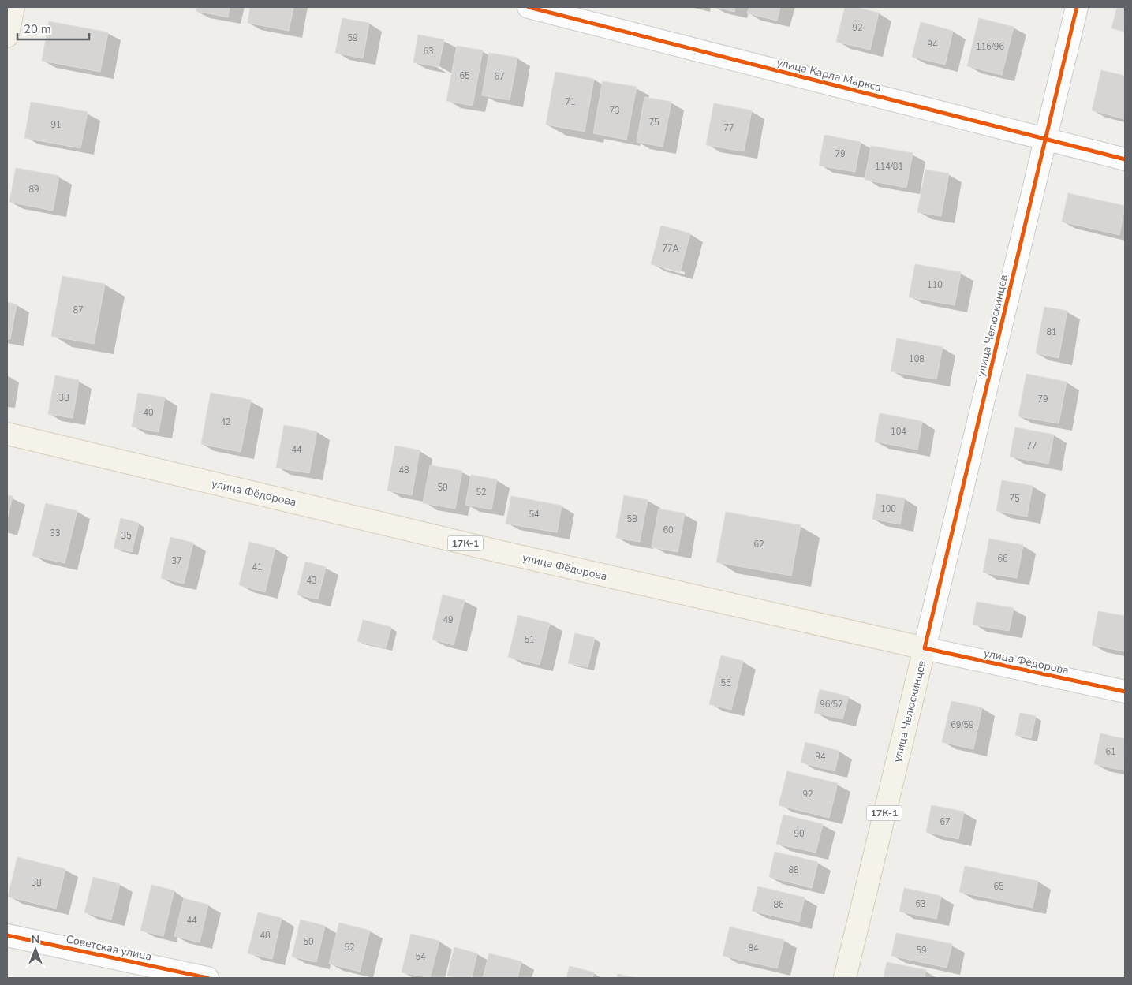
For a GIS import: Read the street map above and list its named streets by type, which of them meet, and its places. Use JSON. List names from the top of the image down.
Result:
{
  "streets": {
    "main road": ["улица Челюскинцев", "улица Фёдорова", "17К-1"],
    "street": ["улица Карла Маркса", "Советская улица"]
  },
  "crossings": [
    ["улица Карла Маркса", "улица Челюскинцев"],
    ["улица Челюскинцев", "улица Фёдорова"]
  ],
  "house_numbers": [
    "92",
    "59",
    "94",
    "116/96",
    "63",
    "65",
    "67",
    "71",
    "73",
    "75",
    "91",
    "77",
    "79",
    "114/81",
    "89",
    "77А",
    "110",
    "87",
    "81",
    "108",
    "38",
    "79",
    "40",
    "42",
    "104",
    "77",
    "44",
    "48",
    "50",
    "52",
    "75",
    "100",
    "54",
    "58",
    "60",
    "33",
    "35",
    "62",
    "66",
    "37",
    "41",
    "43",
    "49",
    "51",
    "55",
    "96/57",
    "69/59",
    "61",
    "94",
    "92",
    "67",
    "90",
    "88",
    "38",
    "65",
    "63",
    "86",
    "44",
    "48",
    "50",
    "52",
    "84",
    "59",
    "54"
  ],
  "scale_bar": "20 m",
  "north": "top"
}
